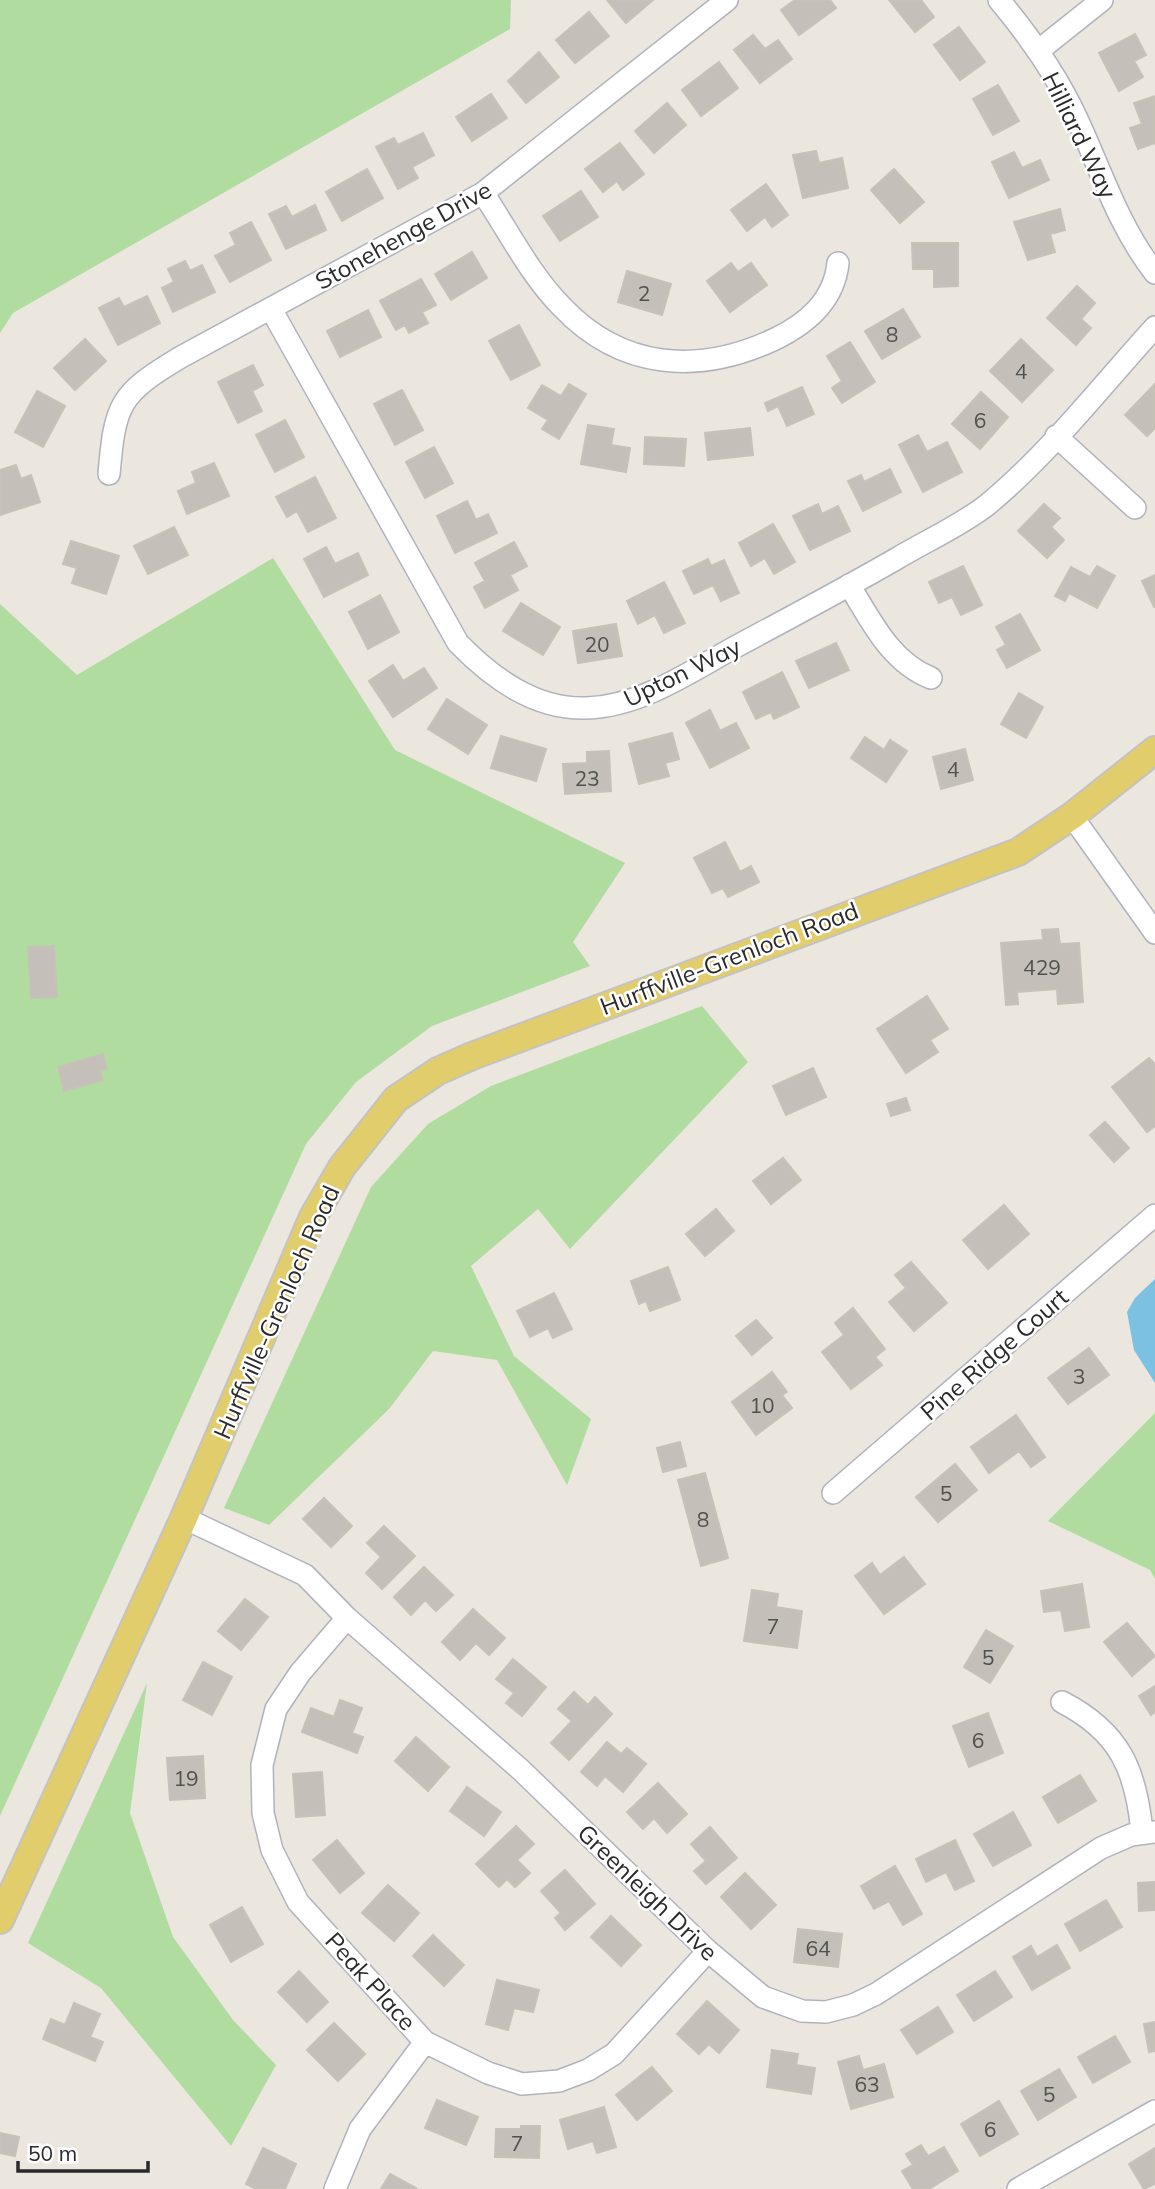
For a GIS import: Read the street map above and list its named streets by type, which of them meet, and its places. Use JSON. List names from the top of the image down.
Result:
{
  "streets": {
    "main road": ["Hurffville-Grenloch Road"],
    "street": [
      "Hilliard Way",
      "Stonehenge Drive",
      "Upton Way",
      "Pine Ridge Court",
      "Greenleigh Drive",
      "Peak Place"
    ]
  },
  "crossings": [
    ["Stonehenge Drive", "Upton Way"],
    ["Hurffville-Grenloch Road", "Greenleigh Drive"],
    ["Greenleigh Drive", "Peak Place"]
  ],
  "house_numbers": [
    "2",
    "8",
    "4",
    "6",
    "20",
    "4",
    "23",
    "429",
    "3",
    "10",
    "5",
    "8",
    "7",
    "5",
    "6",
    "19",
    "64",
    "63",
    "5",
    "6",
    "7"
  ],
  "scale_bar": "50 m"
}
